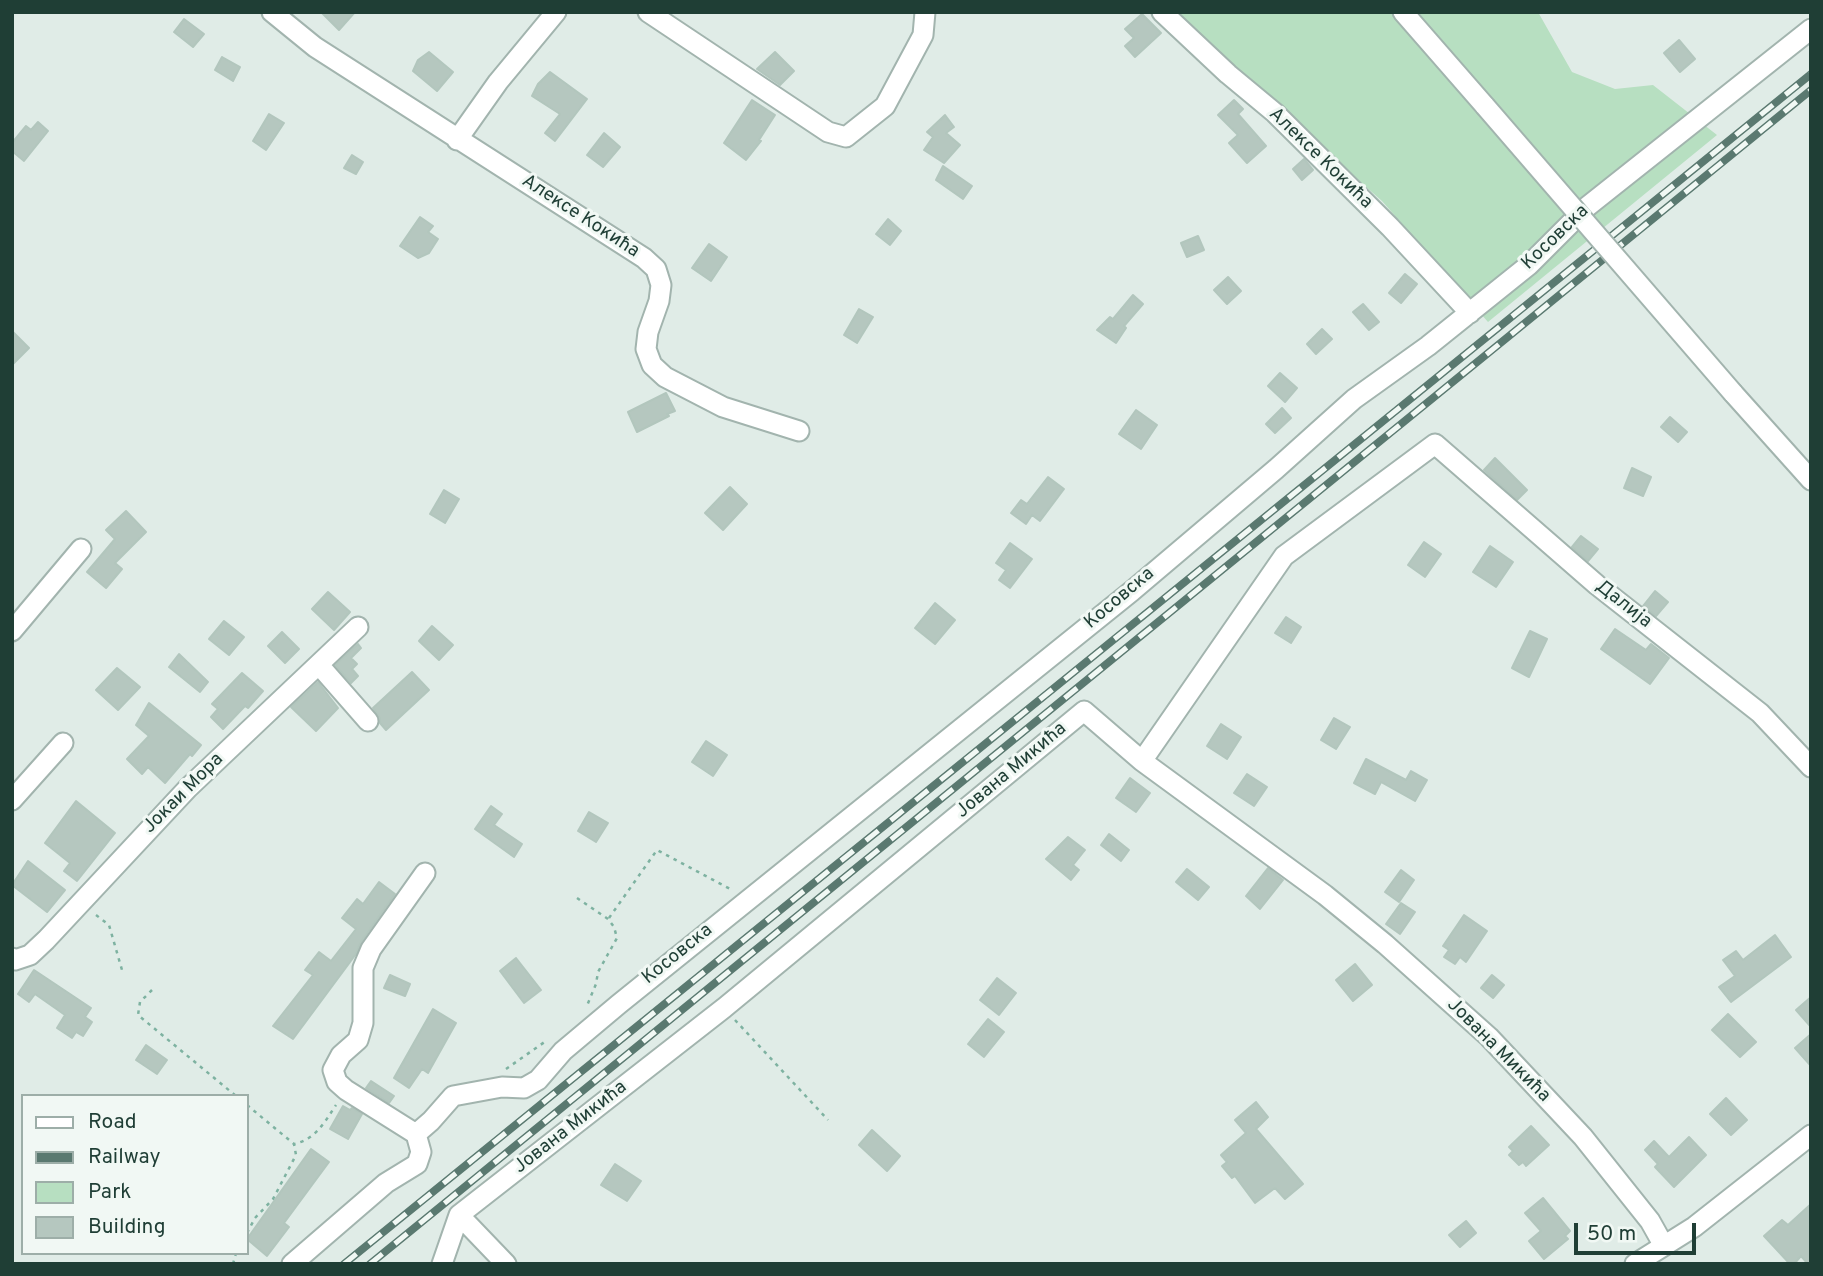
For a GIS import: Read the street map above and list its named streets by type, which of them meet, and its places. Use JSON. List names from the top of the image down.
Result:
{
  "streets": {
    "street": [
      "Алексе Кокића",
      "Косовска",
      "Далија",
      "Јована Микића",
      "Јокаи Мора"
    ]
  },
  "crossings": [
    ["Алексе Кокића", "Косовска"],
    ["Далија", "Јована Микића"]
  ],
  "legend": [
    "Road",
    "Railway",
    "Park",
    "Building"
  ],
  "scale_bar": "50 m"
}
